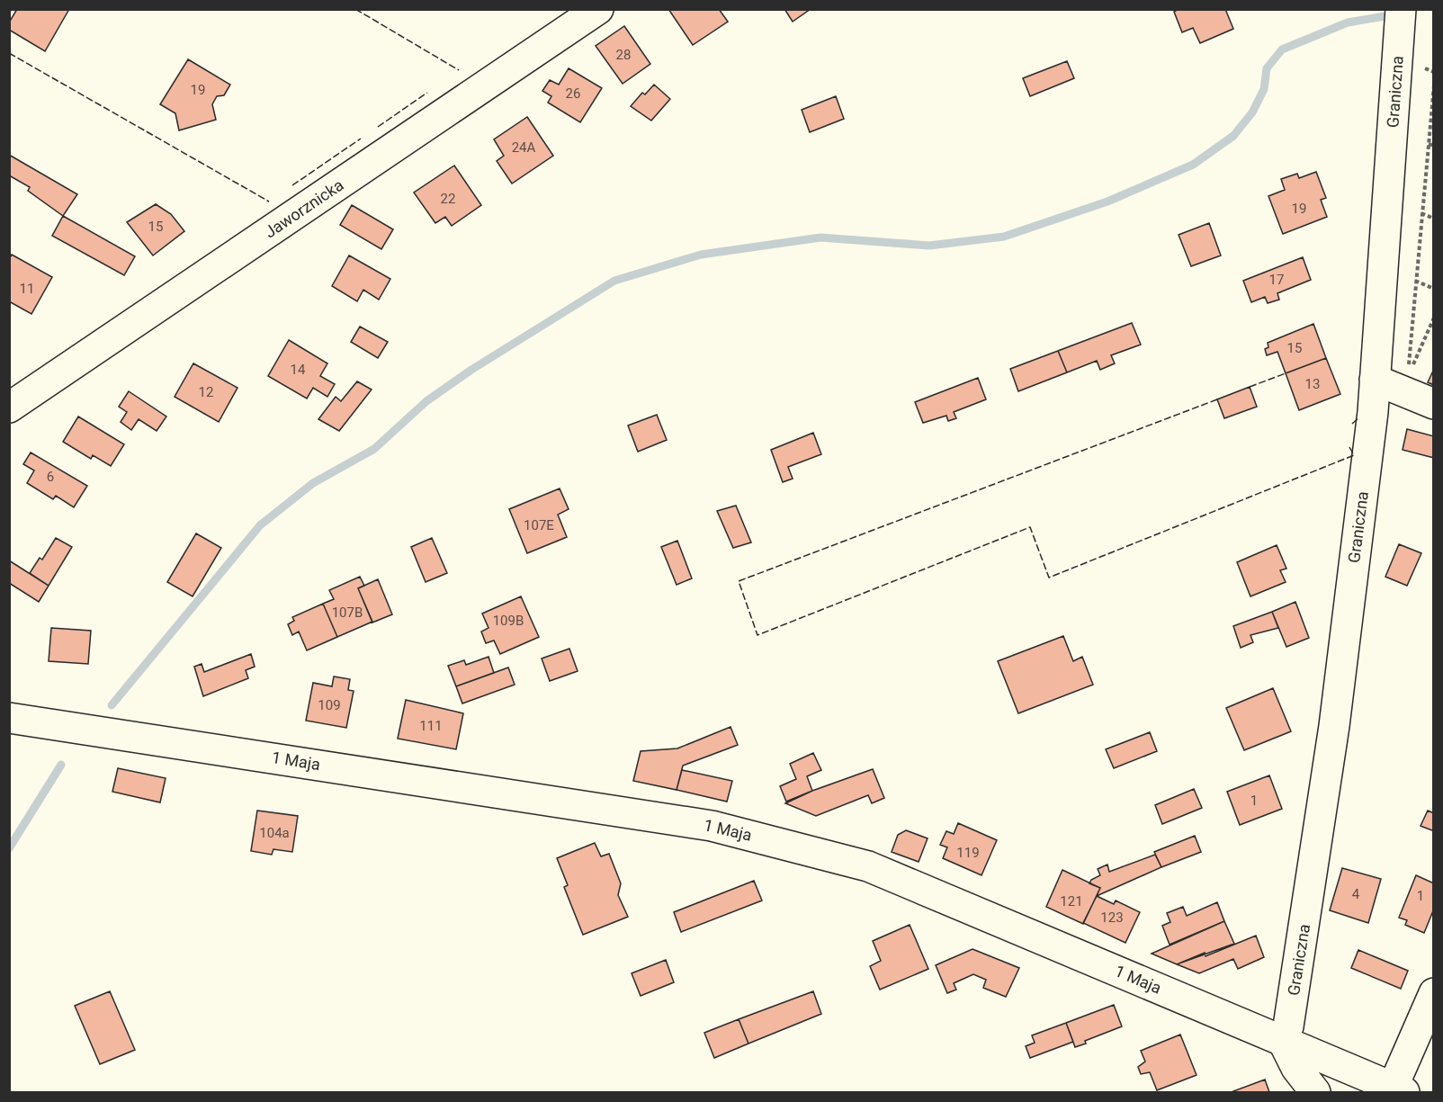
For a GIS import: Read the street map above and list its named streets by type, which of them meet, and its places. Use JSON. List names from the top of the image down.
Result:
{
  "streets": {
    "street": ["Graniczna", "Jaworznicka", "1 Maja"]
  },
  "crossings": [
    ["Graniczna", "1 Maja"]
  ],
  "house_numbers": [
    "28",
    "19",
    "26",
    "24A",
    "22",
    "19",
    "15",
    "17",
    "11",
    "15",
    "14",
    "13",
    "12",
    "6",
    "107E",
    "107B",
    "109B",
    "109",
    "111",
    "1",
    "104a",
    "119",
    "4",
    "1",
    "121",
    "123"
  ]
}
